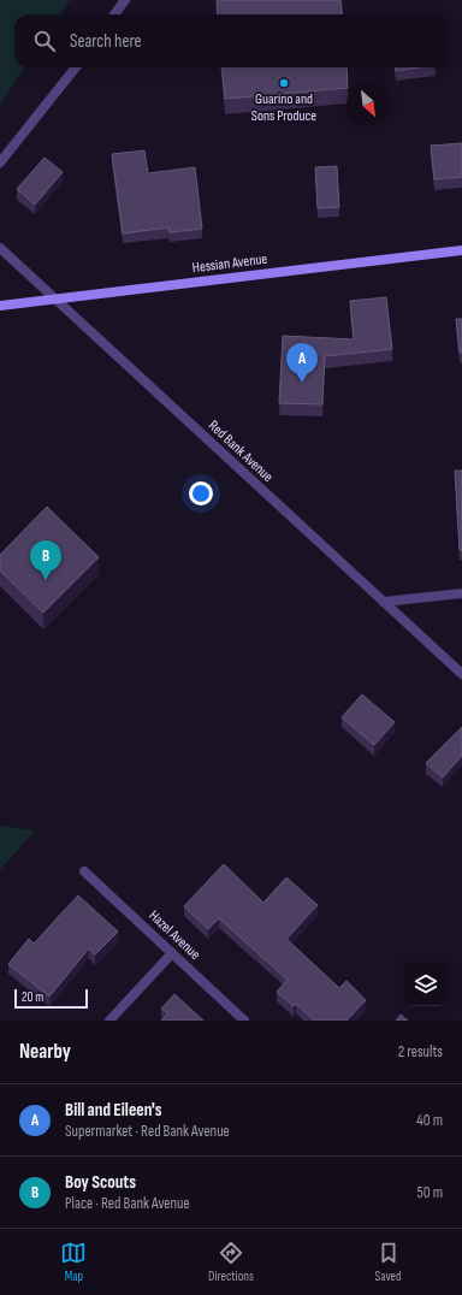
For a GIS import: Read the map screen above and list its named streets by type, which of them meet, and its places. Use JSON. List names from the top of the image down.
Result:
{
  "streets": {
    "main road": ["Hessian Avenue"],
    "street": ["Red Bank Avenue", "Hazel Avenue"]
  },
  "crossings": [
    ["Hessian Avenue", "Red Bank Avenue"]
  ],
  "places": ["Guarino and Sons Produce"],
  "scale_bar": "20 m",
  "north": "bottom right",
  "page": {
    "search": "Search here",
    "pins": ["A", "B"],
    "scale": "20 m",
    "heading": ["Nearby", "2 results"],
    "list": [
      {
        "mark": "A",
        "name": "Bill and Eileen's",
        "note": "Supermarket · Red Bank Avenue",
        "value": "40 m"
      },
      {
        "mark": "B",
        "name": "Boy Scouts",
        "note": "Place · Red Bank Avenue",
        "value": "50 m"
      }
    ],
    "nav": ["Map", "Directions", "Saved"]
  }
}
